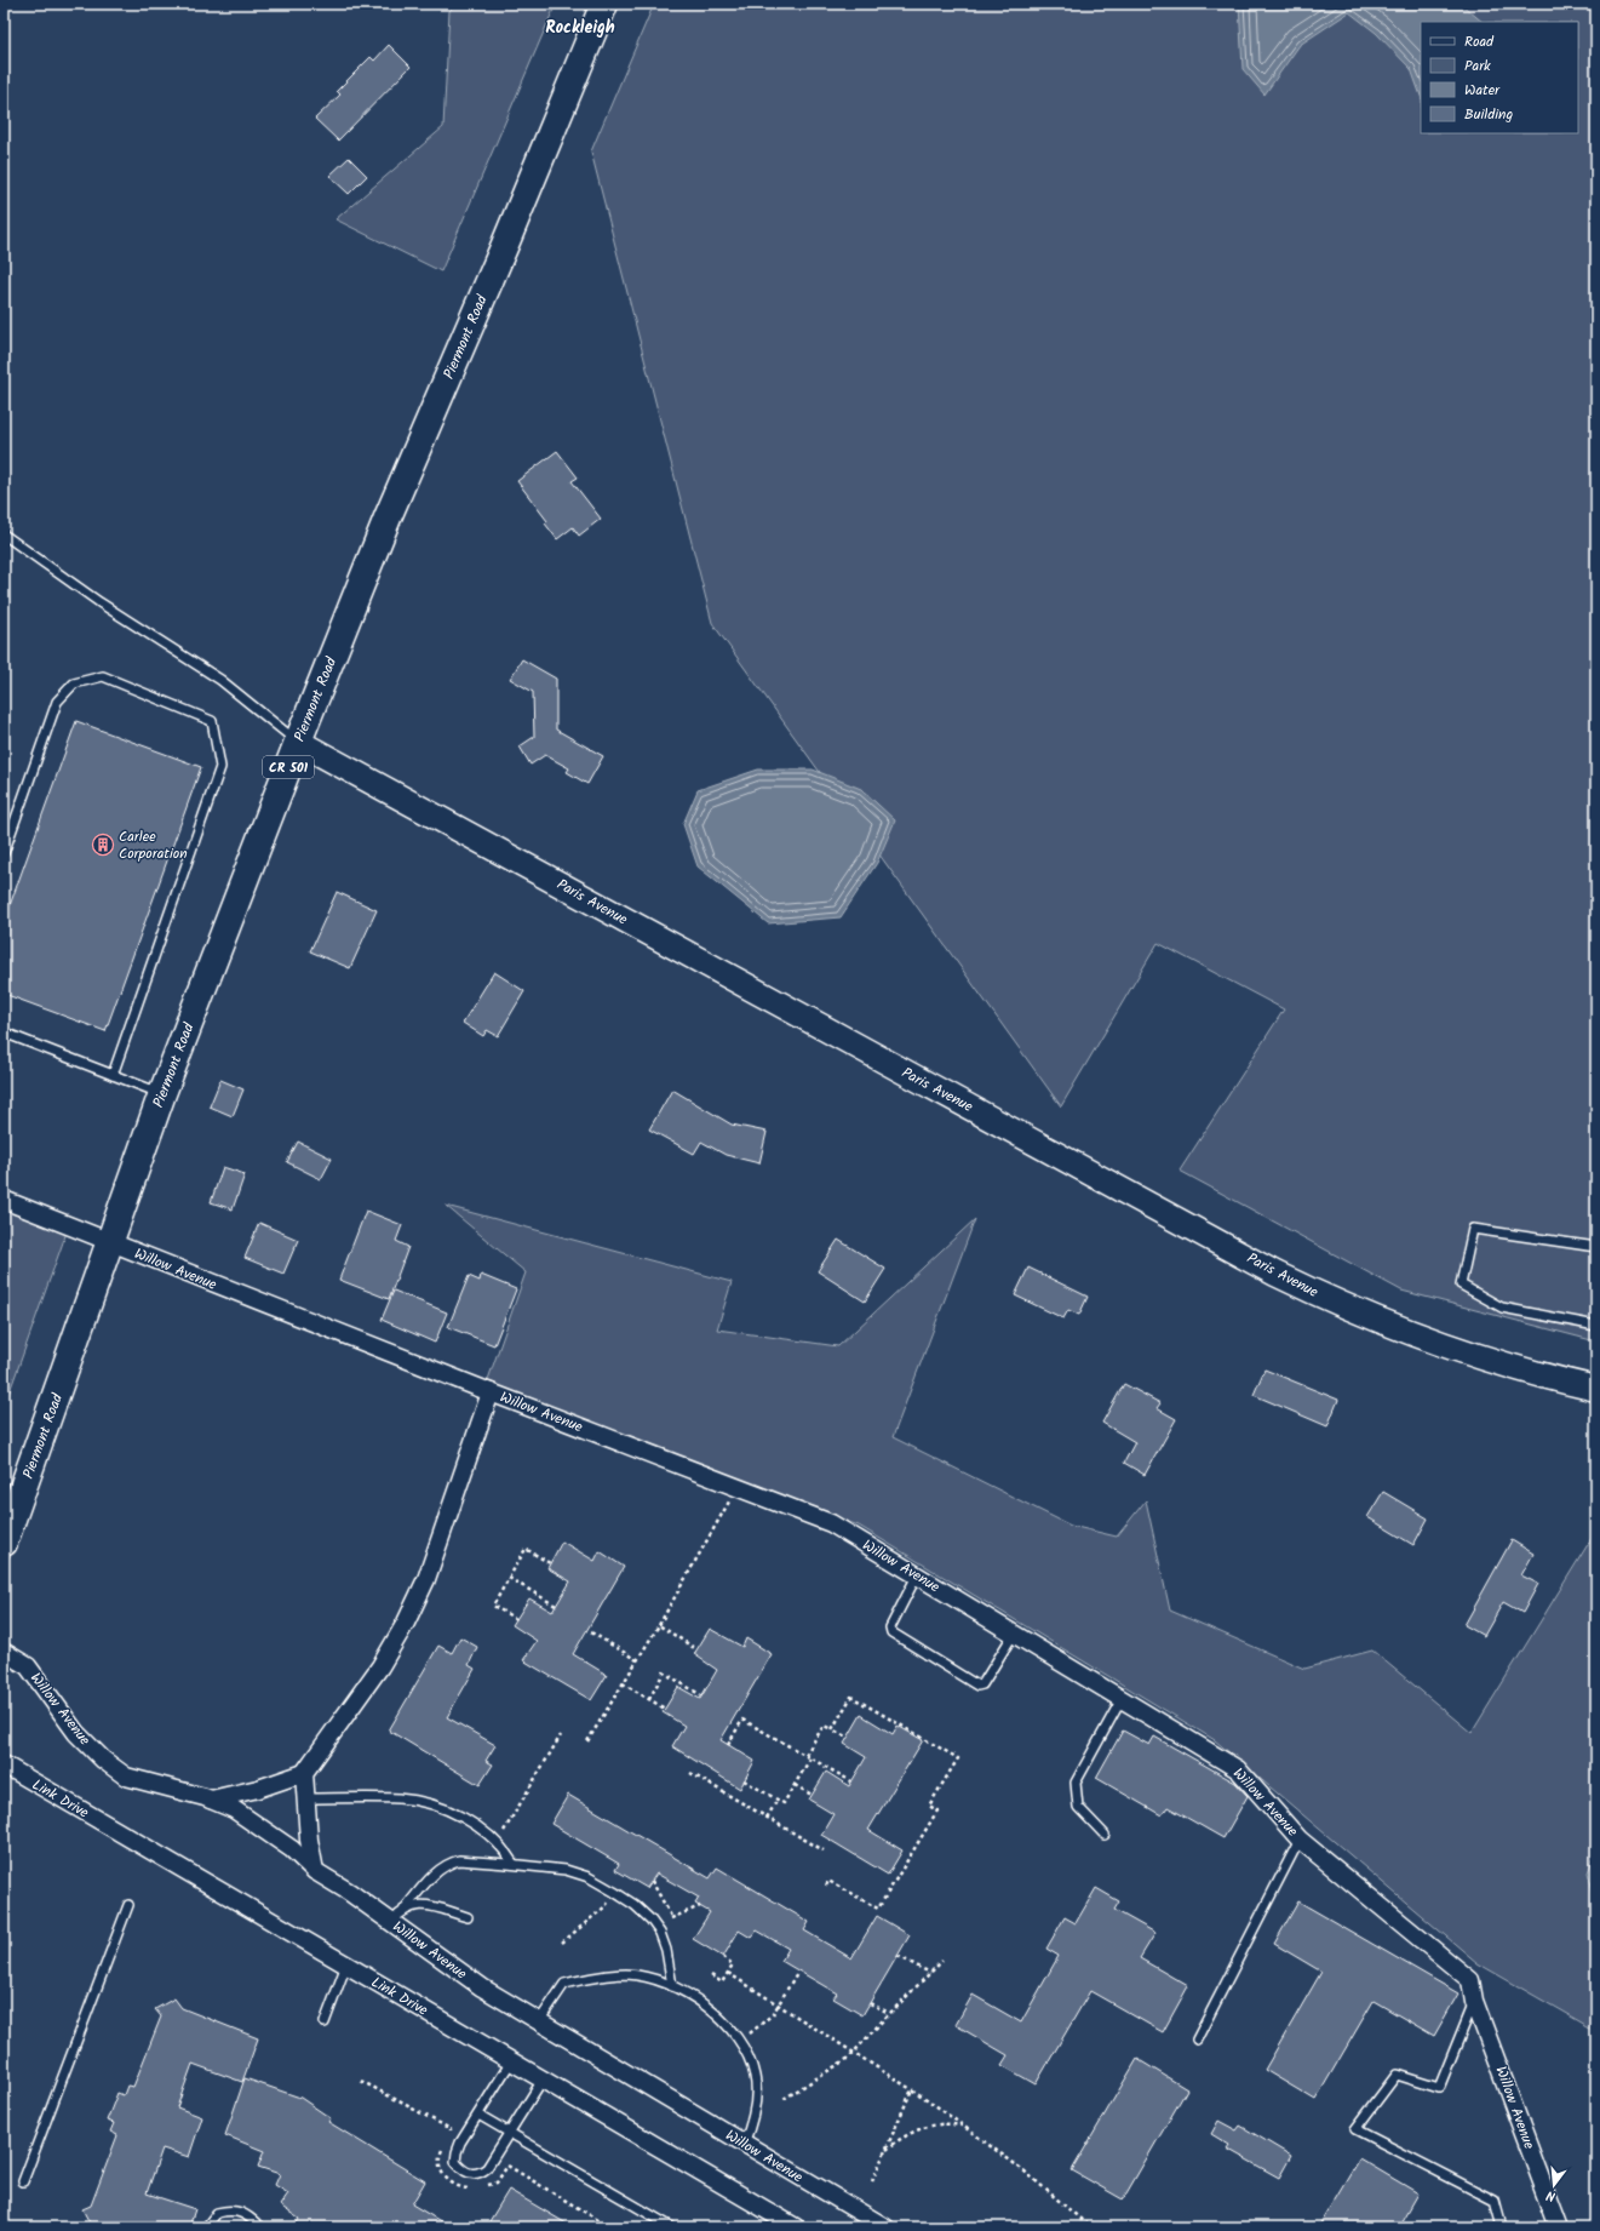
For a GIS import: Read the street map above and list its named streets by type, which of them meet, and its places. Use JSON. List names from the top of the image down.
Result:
{
  "streets": {
    "main road": ["Piermont Road", "CR 501"],
    "street": ["Paris Avenue", "Willow Avenue", "Link Drive"]
  },
  "crossings": [
    ["Piermont Road", "Paris Avenue"],
    ["Piermont Road", "Willow Avenue"]
  ],
  "districts": ["Rockleigh"],
  "places": {
    "building": ["Carlee Corporation"]
  },
  "legend": [
    "Road",
    "Park",
    "Water",
    "Building"
  ],
  "north": "bottom"
}
